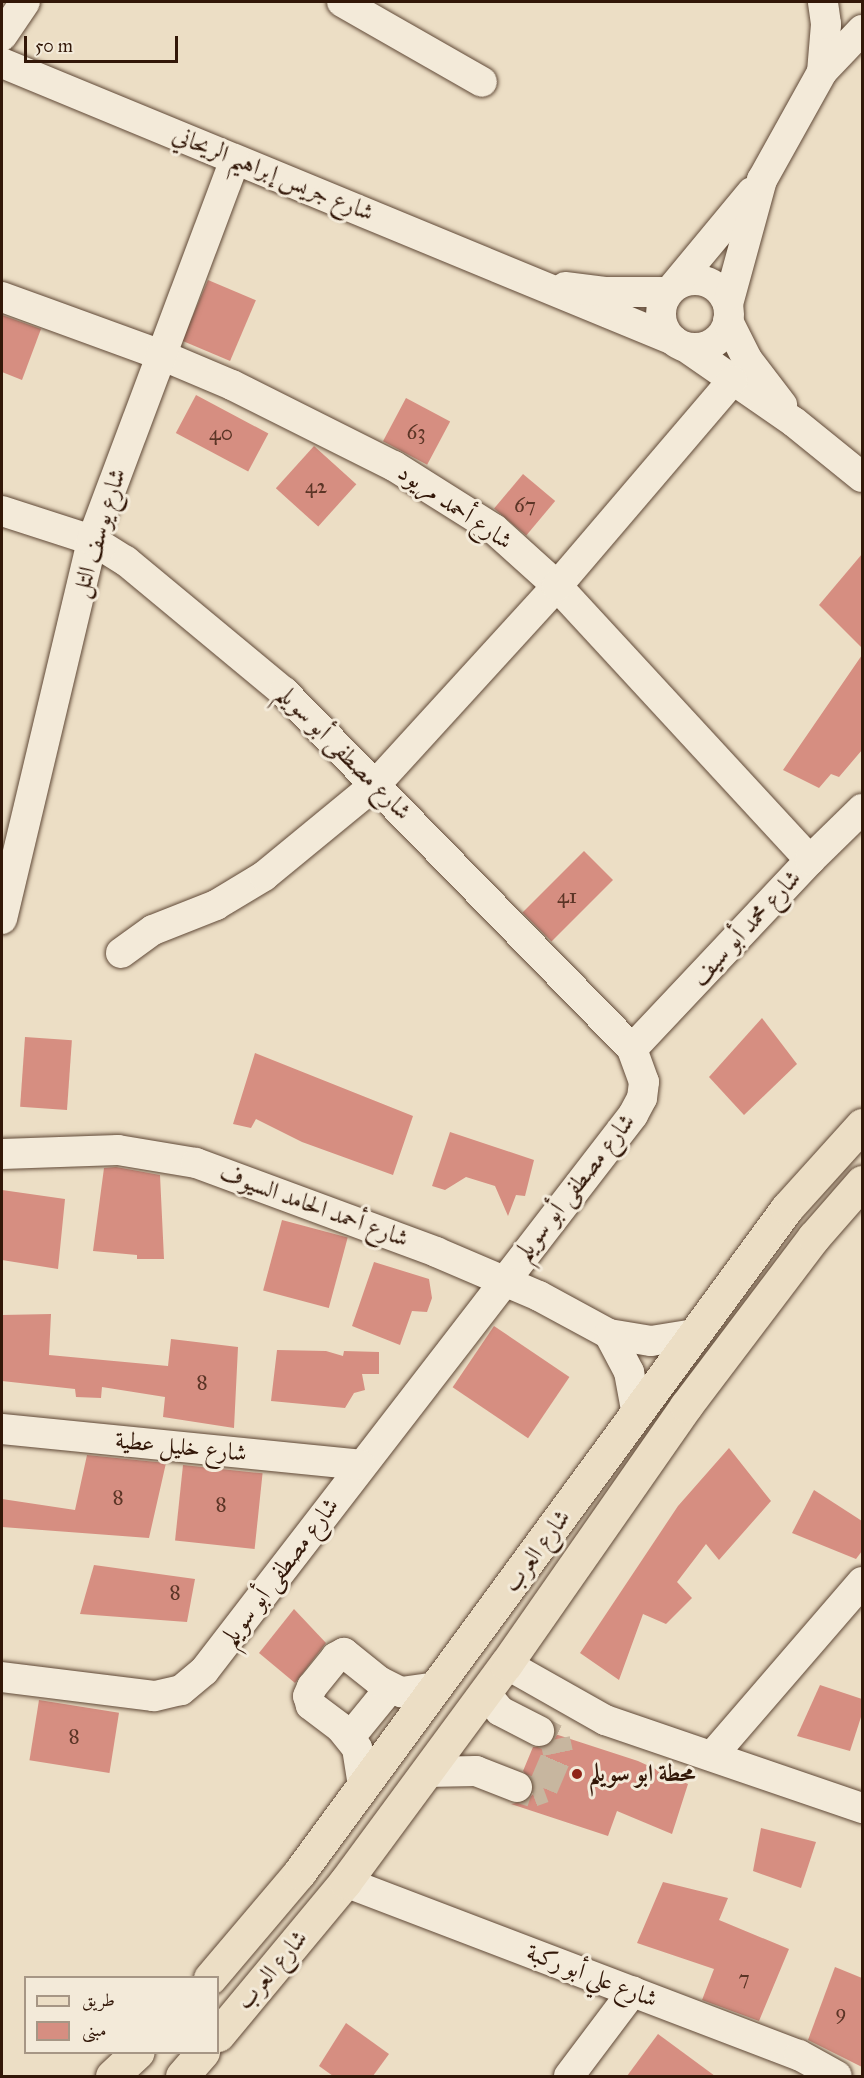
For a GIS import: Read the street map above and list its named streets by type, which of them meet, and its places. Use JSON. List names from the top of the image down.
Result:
{
  "streets": {
    "main road": ["شارع العرب"],
    "street": [
      "شارع جريس إبراهيم الريحاني",
      "شارع أحمد مريود",
      "شارع يوسف التل",
      "شارع مصطفى أبو سويلم",
      "شارع محمد أبو سيف",
      "شارع أحمد الحامد السيوف",
      "شارع خليل عطية",
      "شارع علي أبو ركبة"
    ]
  },
  "crossings": [
    ["شارع جريس إبراهيم الريحاني", "شارع يوسف التل"],
    ["شارع أحمد مريود", "شارع يوسف التل"],
    ["شارع أحمد مريود", "شارع محمد أبو سيف"],
    ["شارع يوسف التل", "شارع مصطفى أبو سويلم"],
    ["شارع مصطفى أبو سويلم", "شارع محمد أبو سيف"],
    ["شارع مصطفى أبو سويلم", "شارع أحمد الحامد السيوف"],
    ["شارع مصطفى أبو سويلم", "شارع خليل عطية"],
    ["شارع أحمد الحامد السيوف", "شارع العرب"],
    ["شارع العرب", "شارع علي أبو ركبة"]
  ],
  "places": ["محطة ابو سويلم"],
  "house_numbers": [
    "63",
    "40",
    "42",
    "67",
    "41",
    "8",
    "8",
    "8",
    "8",
    "8",
    "7",
    "9"
  ],
  "legend": ["طريق", "مبنى"],
  "scale_bar": "50 m"
}
